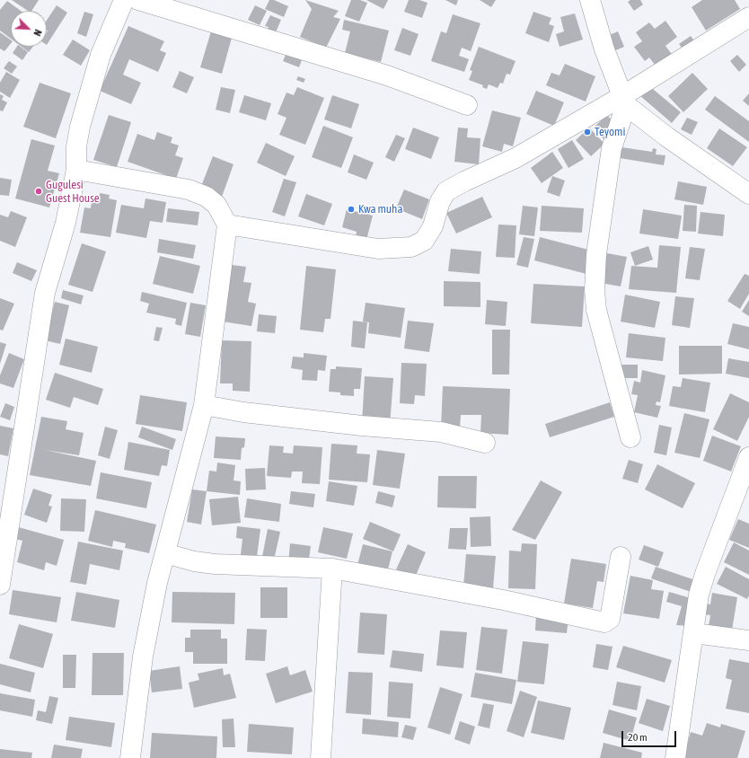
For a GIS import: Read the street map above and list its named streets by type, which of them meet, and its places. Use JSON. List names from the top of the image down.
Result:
{
  "places": ["Teyomi", "Gugulesi Guest House", "Kwa muha"],
  "scale_bar": "20 m",
  "north": "bottom right"
}
